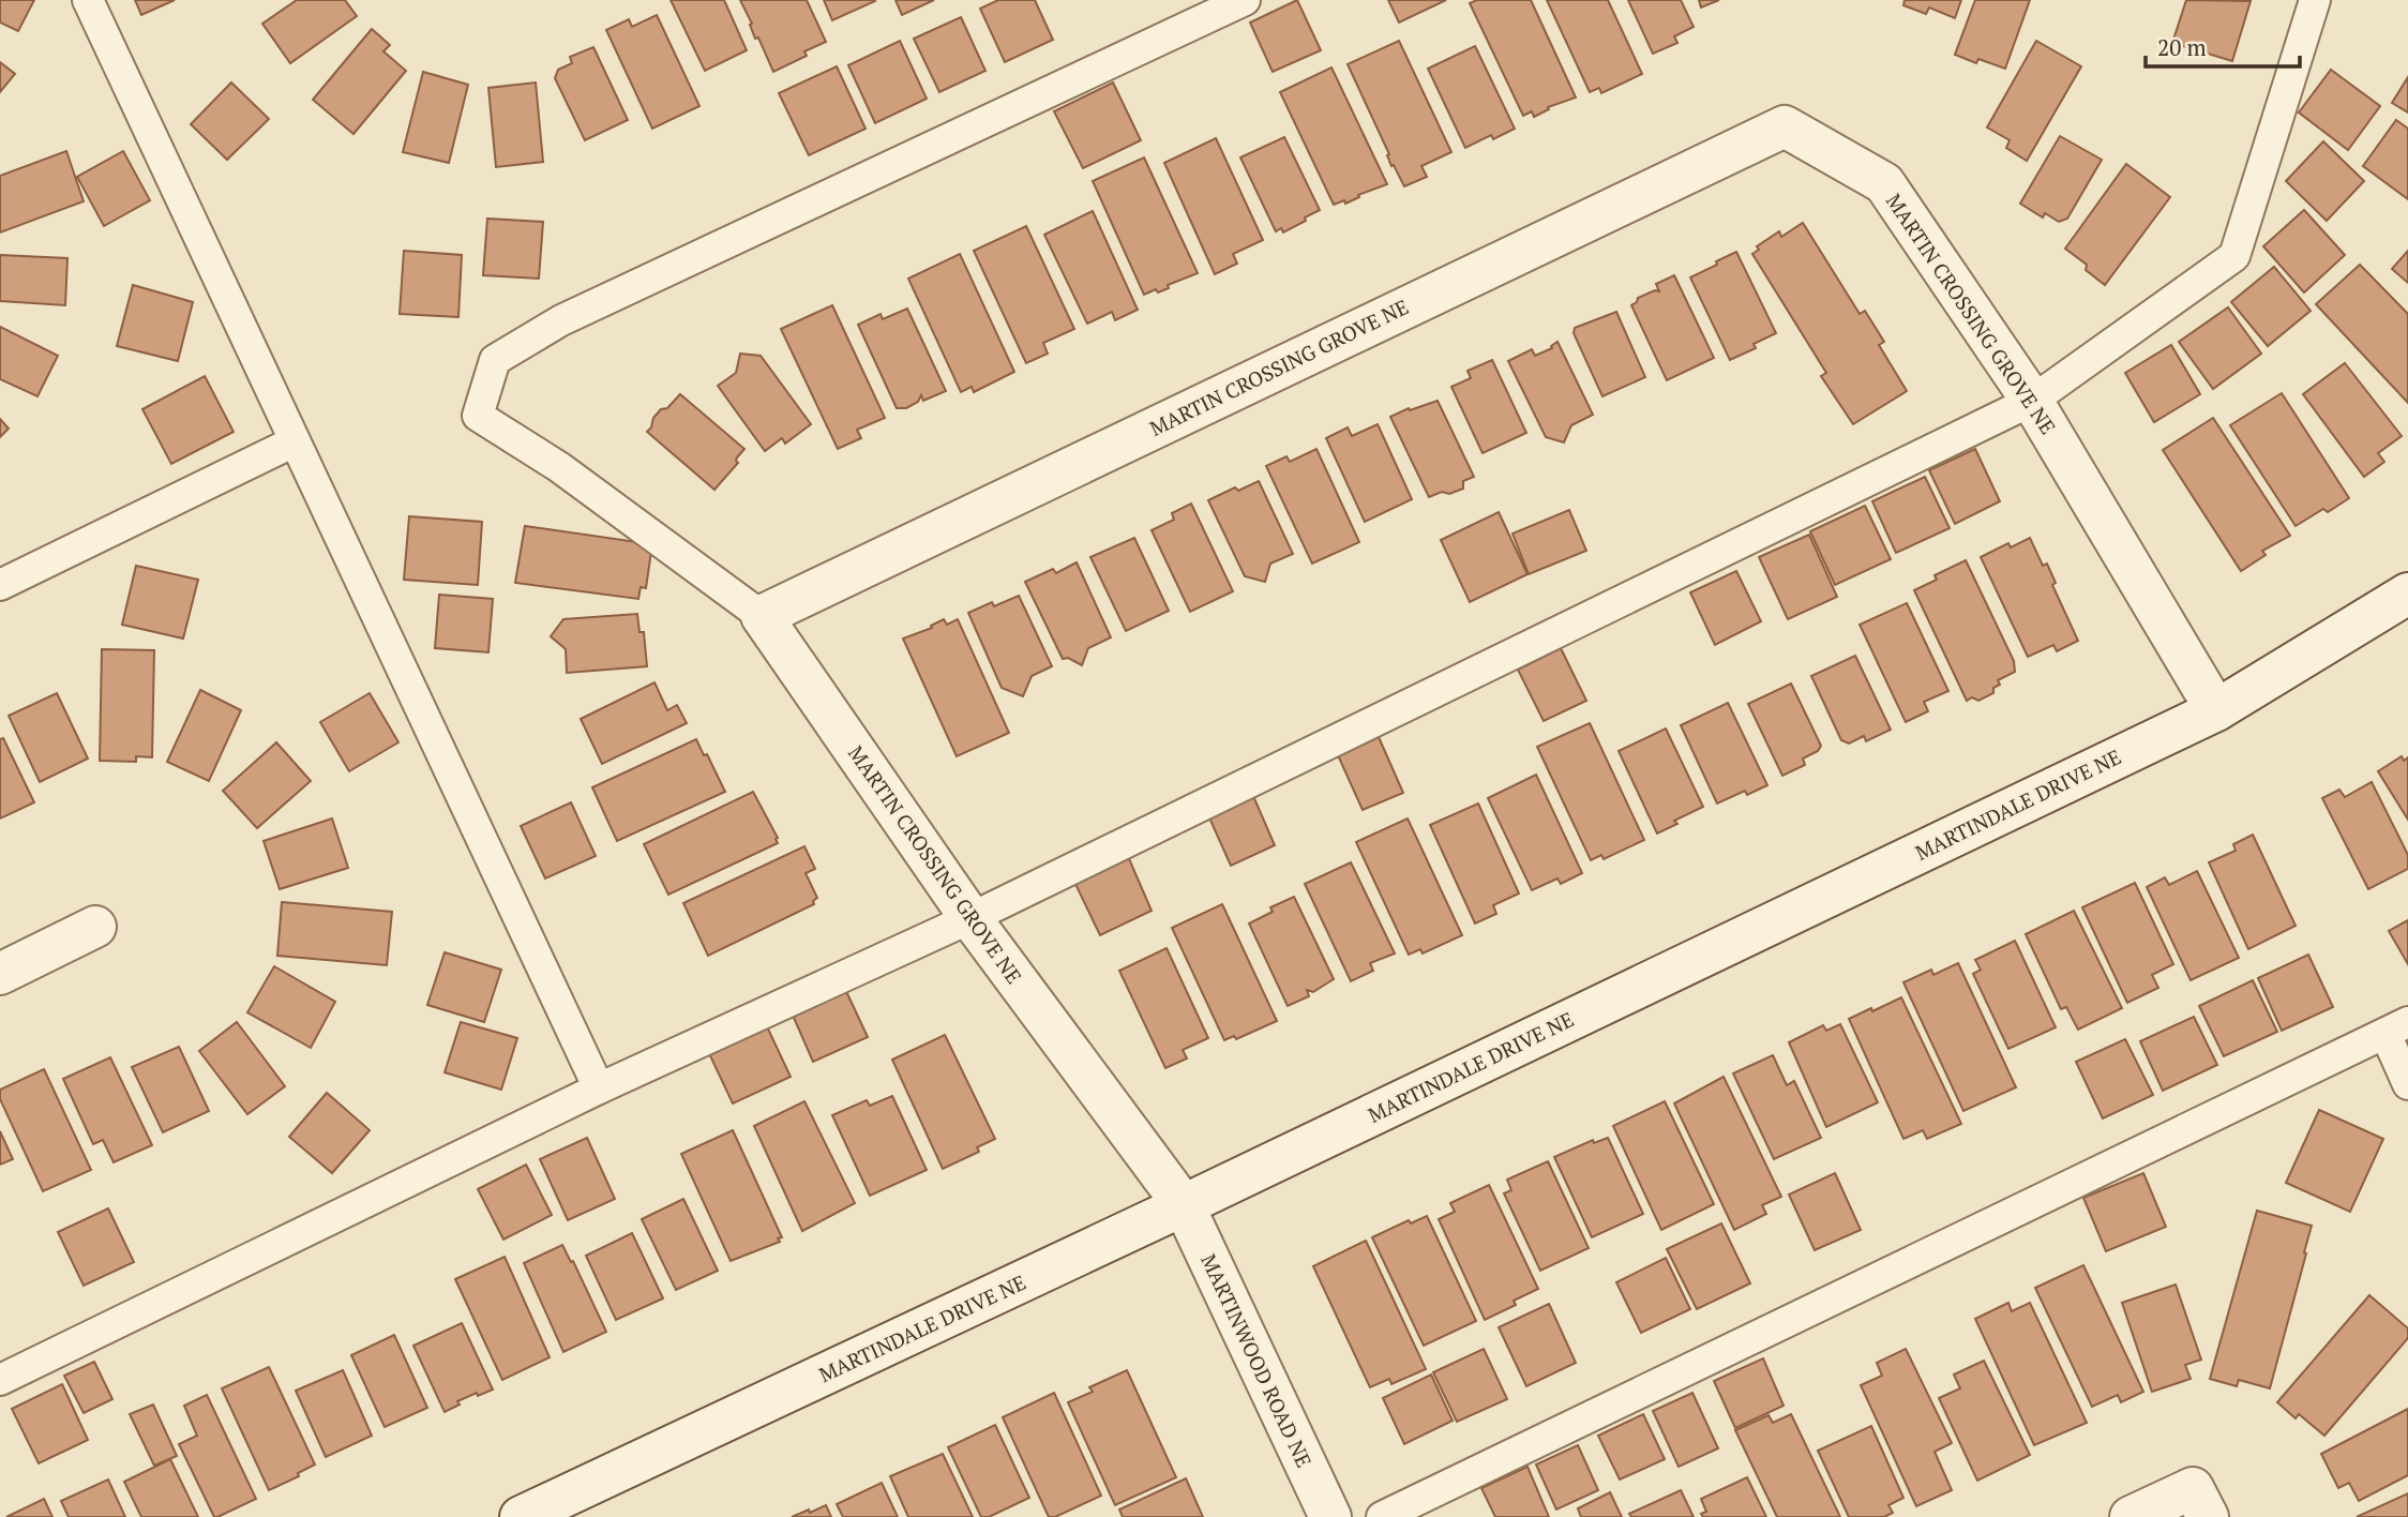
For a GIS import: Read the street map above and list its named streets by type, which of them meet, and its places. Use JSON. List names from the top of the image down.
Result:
{
  "streets": {
    "street": ["MARTIN CROSSING GROVE NE", "MARTINDALE DRIVE NE", "MARTINWOOD ROAD NE"]
  },
  "crossings": [
    ["MARTIN CROSSING GROVE NE", "MARTINDALE DRIVE NE"],
    ["MARTIN CROSSING GROVE NE", "MARTINWOOD ROAD NE"],
    ["MARTINDALE DRIVE NE", "MARTINWOOD ROAD NE"]
  ],
  "scale_bar": "20 m"
}
